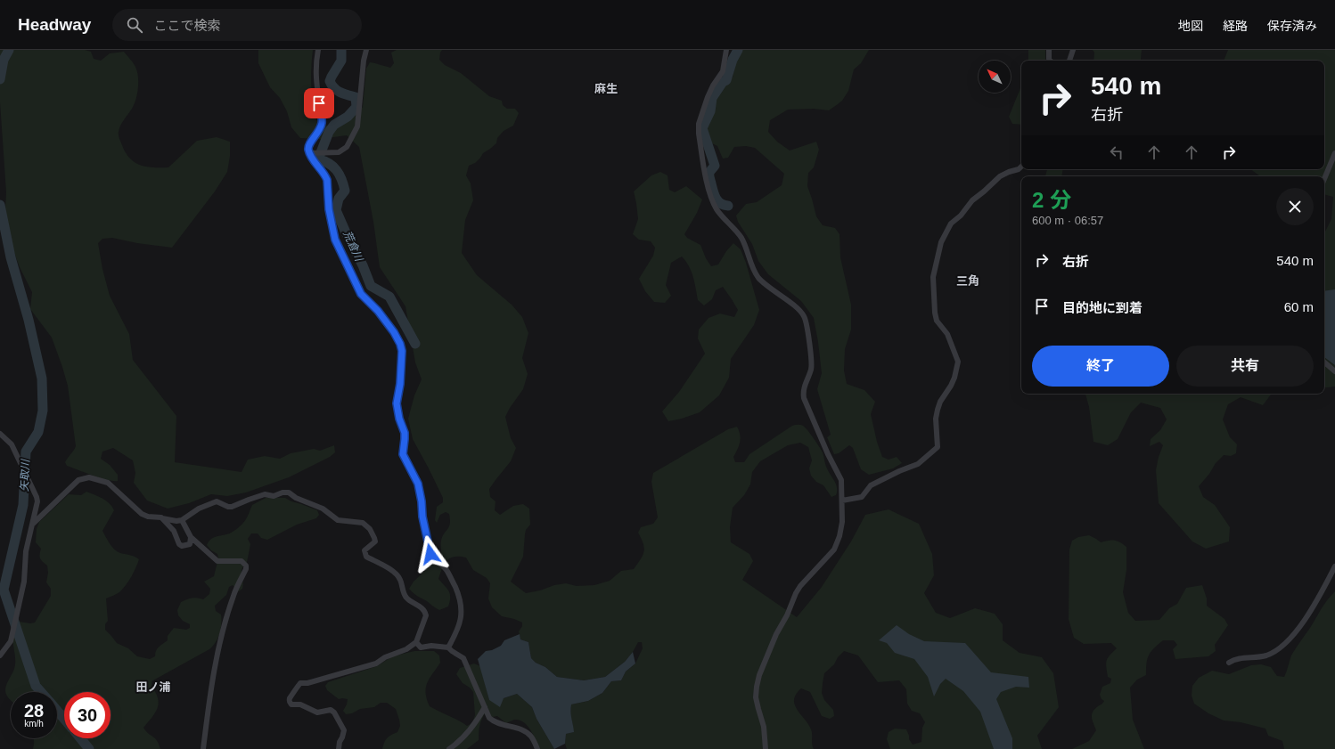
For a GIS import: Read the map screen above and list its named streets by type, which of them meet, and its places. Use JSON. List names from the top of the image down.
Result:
{
  "districts": ["麻生", "三角", "田ノ浦"],
  "water": ["荒倉川", "矢取川"],
  "north": "top left",
  "page": {
    "header": "Headway",
    "search": "ここで検索",
    "nav": ["地図", "経路", "保存済み"],
    "turn": ["540 m", "右折"],
    "heading": ["2 分", "600 m · 06:57"],
    "list": [
      {
        "name": "右折",
        "value": "540 m"
      },
      {
        "name": "目的地に到着",
        "value": "60 m"
      }
    ],
    "buttons": ["終了", "共有"],
    "speed": "28 km/h",
    "limit": "30"
  }
}
